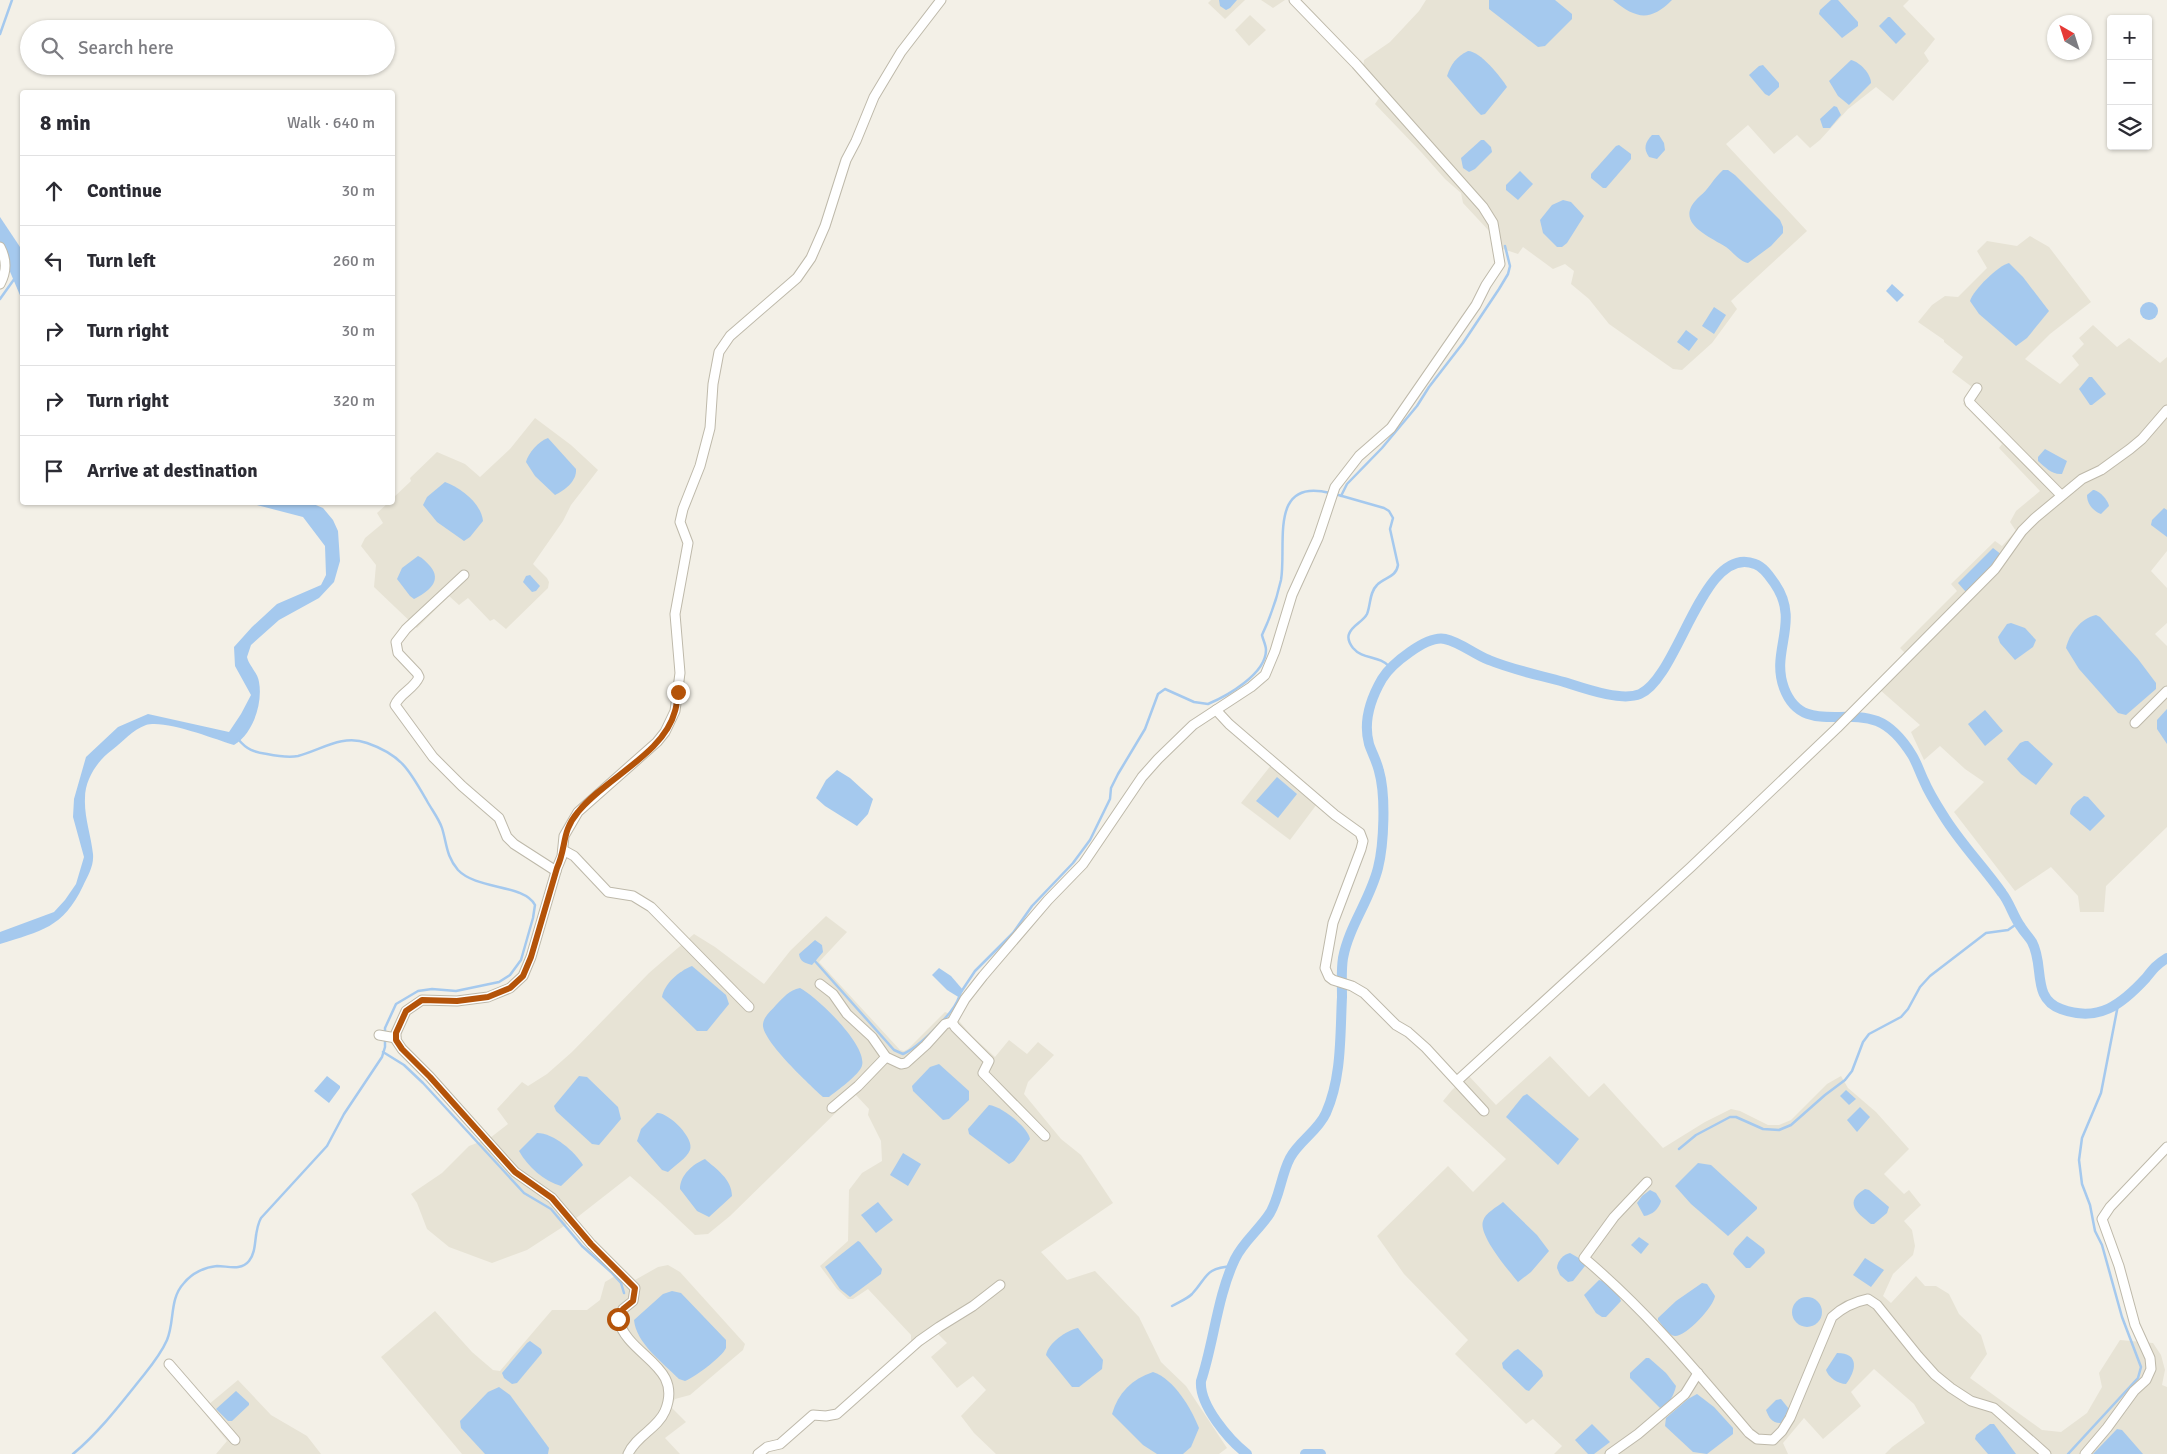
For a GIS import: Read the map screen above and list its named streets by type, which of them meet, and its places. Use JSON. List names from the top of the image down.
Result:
{
  "north": "top left",
  "page": {
    "map_buttons": ["+", "−"],
    "search": "Search here",
    "heading": ["8 min", "Walk · 640 m"],
    "list": [
      ["Continue", "30 m"],
      ["Turn left", "260 m"],
      ["Turn right", "30 m"],
      ["Turn right", "320 m"],
      "Arrive at destination"
    ]
  }
}
